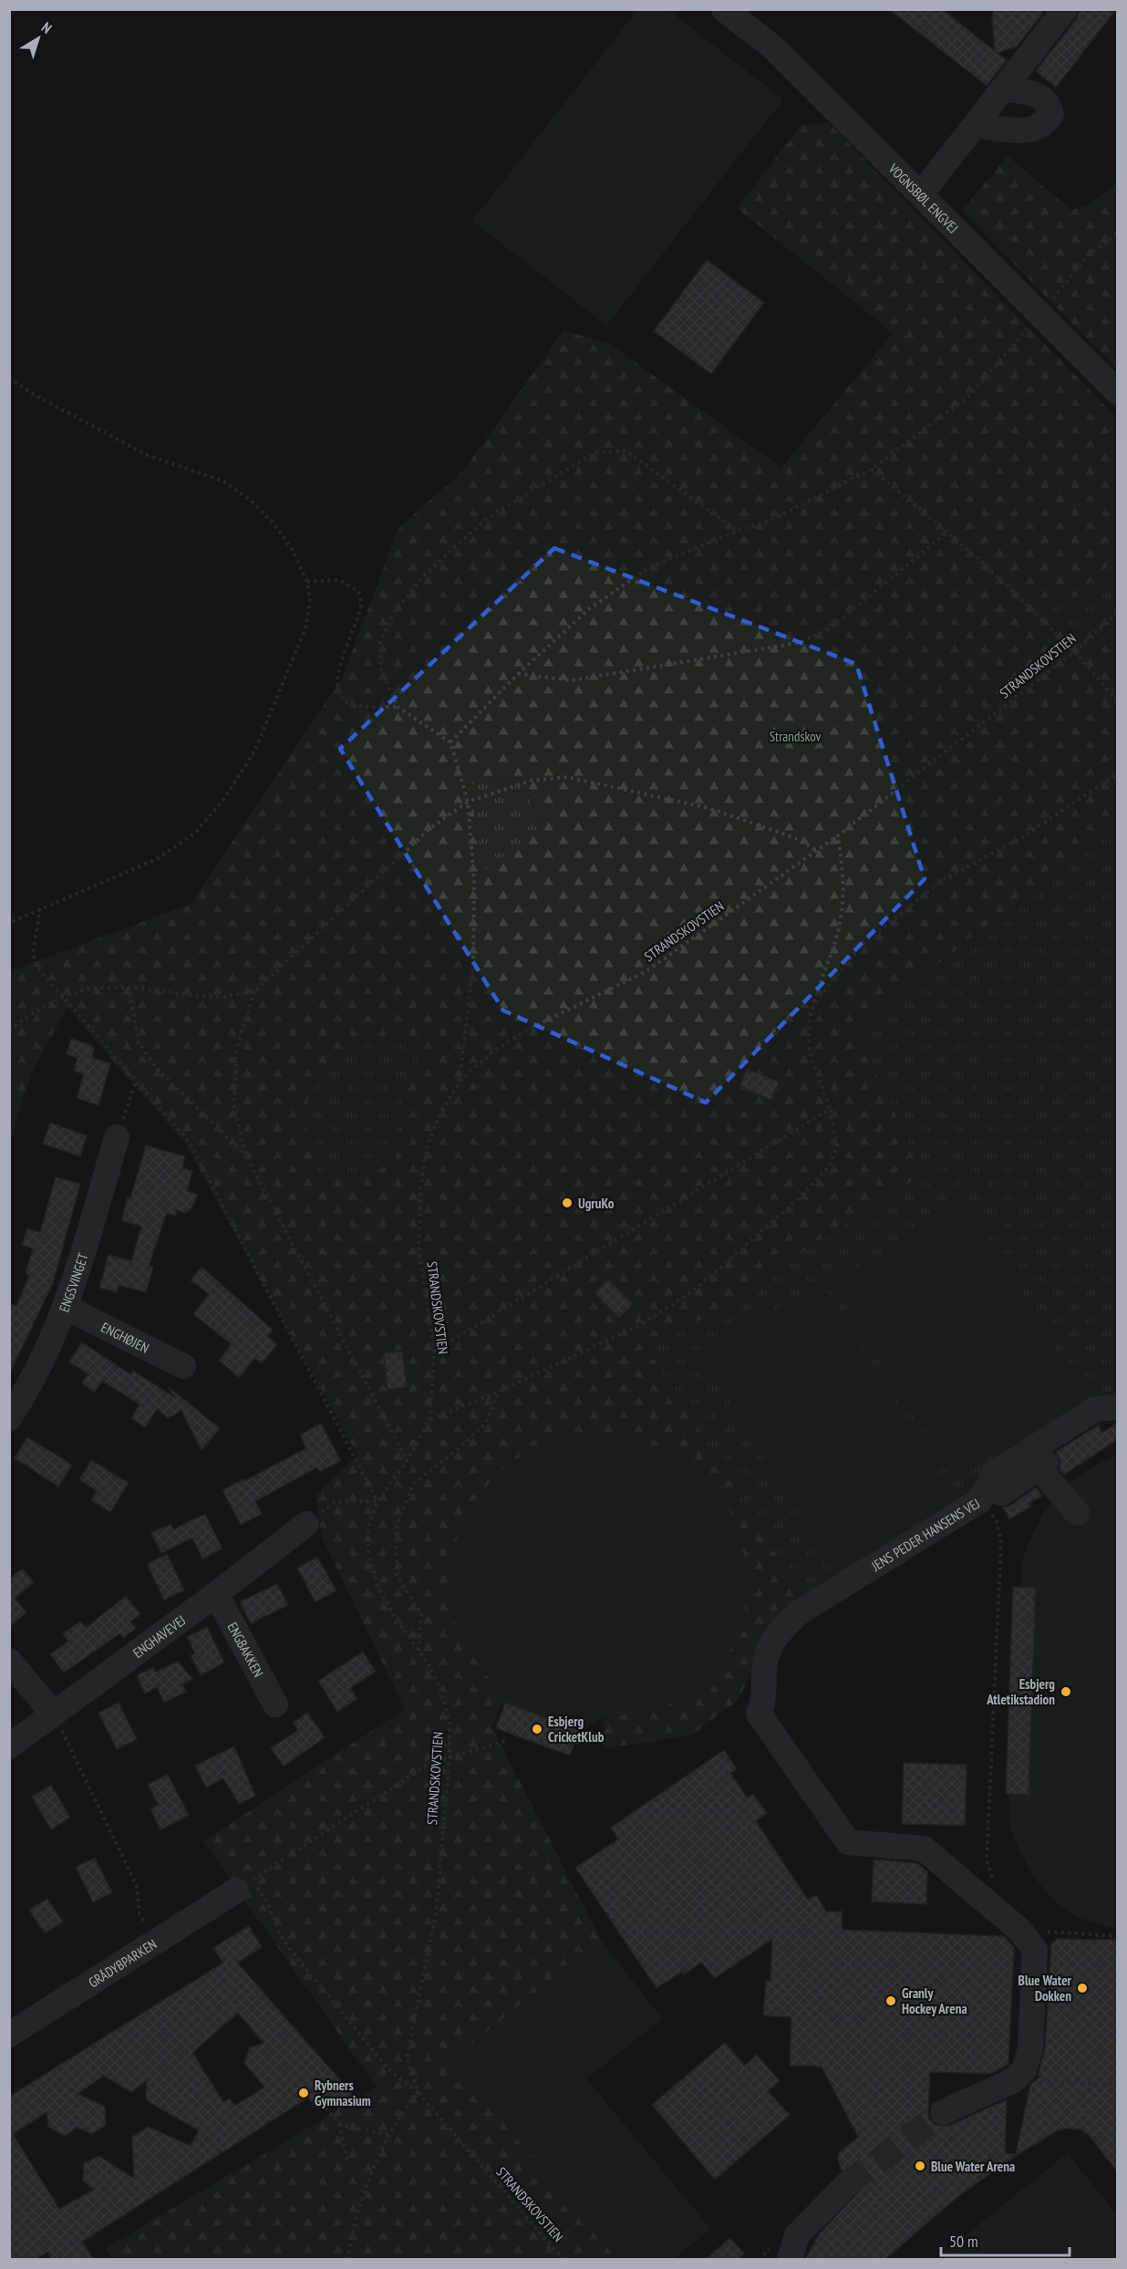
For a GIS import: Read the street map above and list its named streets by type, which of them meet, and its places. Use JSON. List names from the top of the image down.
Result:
{
  "streets": {
    "street": [
      "VOGNSBØL ENGVEJ",
      "ENGSVINGET",
      "ENGHØJEN",
      "JENS PEDER HANSENS VEJ",
      "ENGHAVEVEJ",
      "ENGBAKKEN",
      "GRÅDYBPARKEN"
    ],
    "path": ["STRANDSKOVSTIEN"]
  },
  "crossings": [
    ["ENGSVINGET", "ENGHØJEN"],
    ["ENGHAVEVEJ", "ENGBAKKEN"]
  ],
  "parks": ["Strandskov"],
  "places": [
    "UgruKo",
    "Esbjerg Atletikstadion",
    "Esbjerg CricketKlub",
    "Blue Water Dokken",
    "Granly Hockey Arena",
    "Rybners Gymnasium",
    "Blue Water Arena"
  ],
  "scale_bar": "50 m",
  "north": "top right"
}
